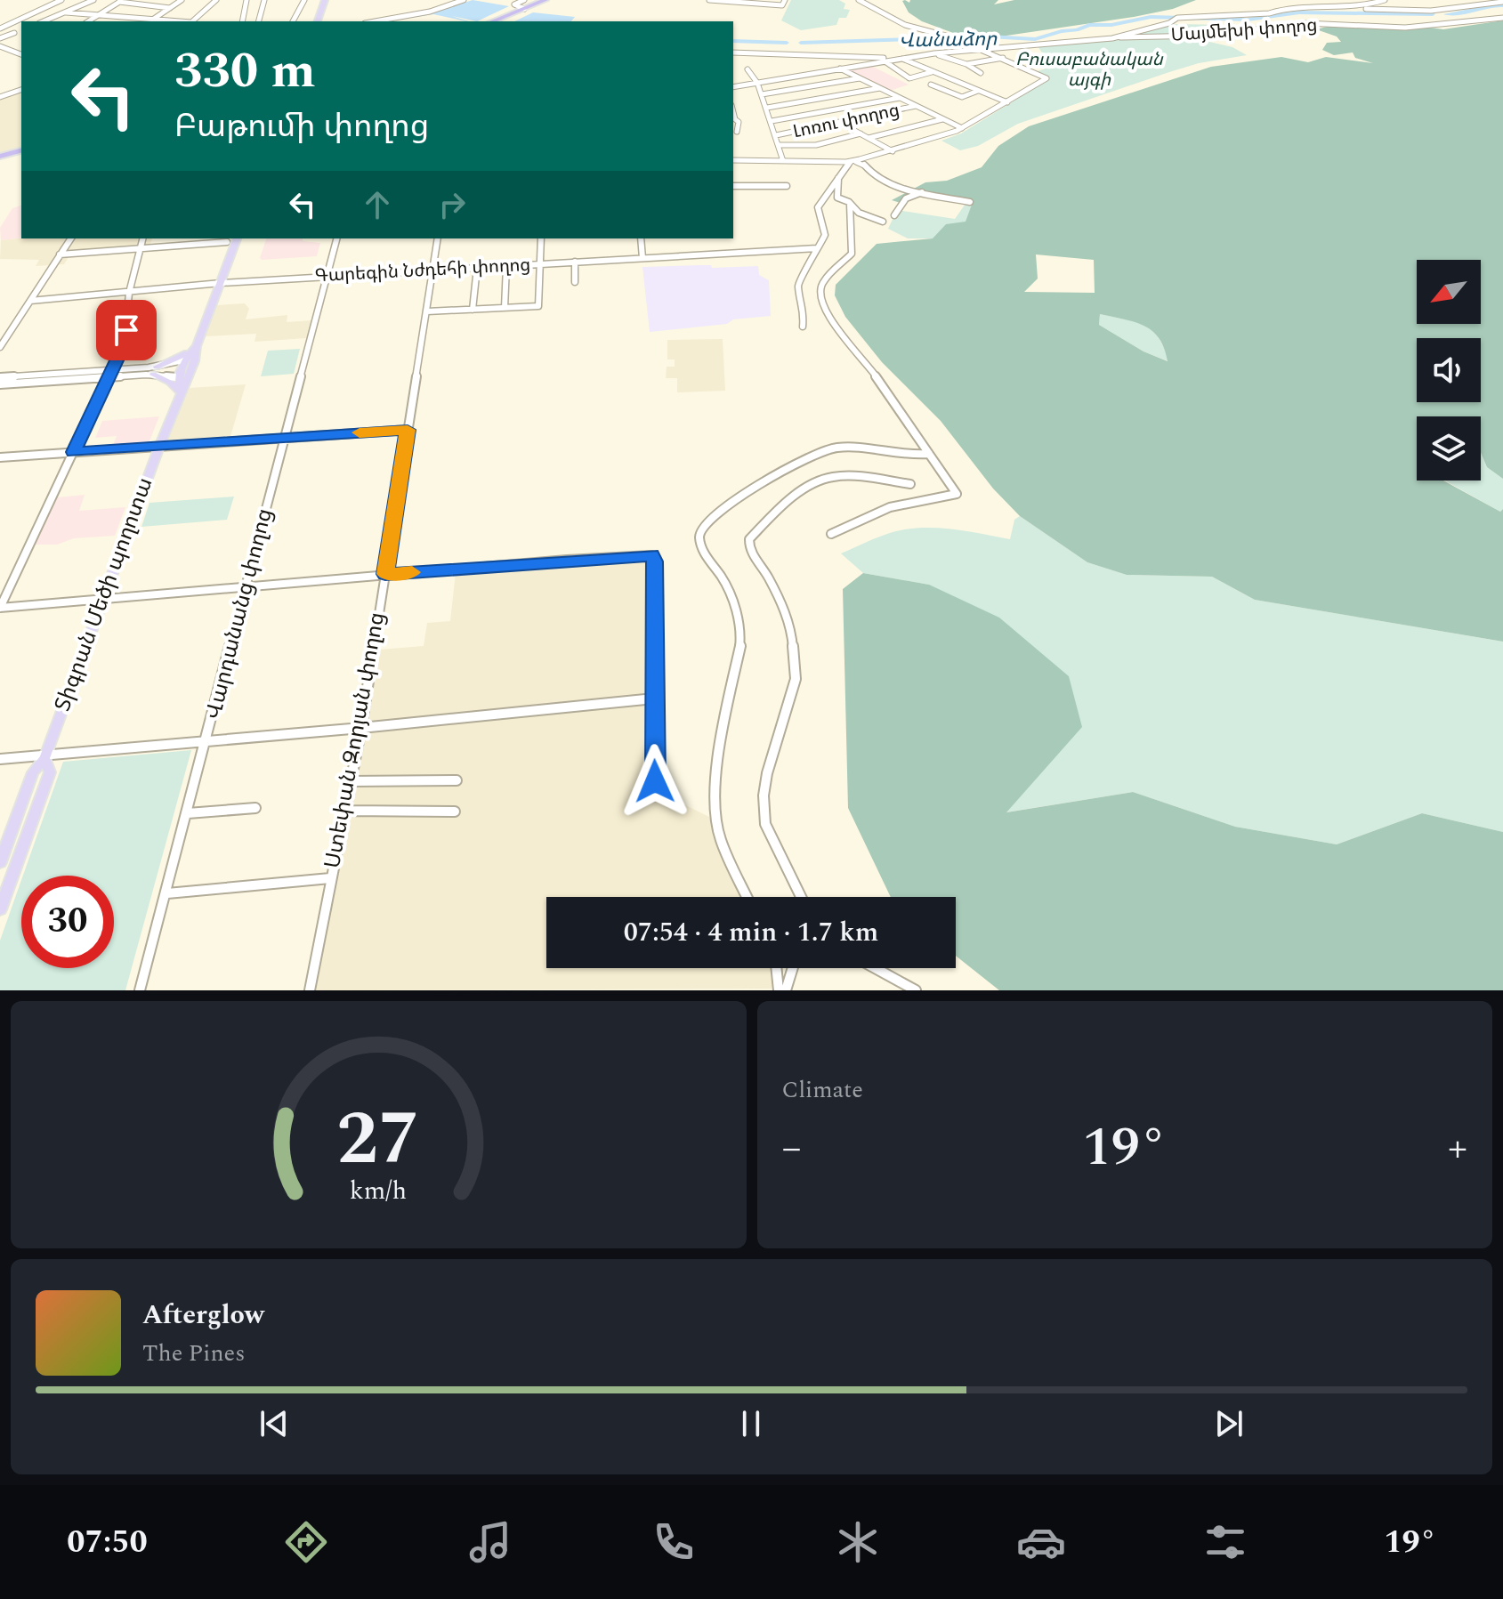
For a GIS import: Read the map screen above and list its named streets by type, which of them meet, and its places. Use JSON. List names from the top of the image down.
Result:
{
  "streets": {
    "main road": ["Տիգրան Մեծի պողոտա"],
    "street": [
      "Մայմեխի փողոց",
      "Լոռու փողոց",
      "Գարեգին Նժդեհի փողոց",
      "Վարդանանց փողոց",
      "Ստեփան Զորյան փողոց"
    ]
  },
  "crossings": [
    ["Գարեգին Նժդեհի փողոց", "Տիգրան Մեծի պողոտա"],
    ["Գարեգին Նժդեհի փողոց", "Վարդանանց փողոց"],
    ["Գարեգին Նժդեհի փողոց", "Ստեփան Զորյան փողոց"]
  ],
  "water": ["Վանաձոր"],
  "parks": ["Բուսաբանական այգի"],
  "north": "bottom left",
  "page": {
    "turn": ["330 m", "Բաթումի փողոց"],
    "limit": "30",
    "trip": "07:54 · 4 min · 1.7 km",
    "tile": "Climate",
    "heat": ["−", "19°", "+"],
    "song": ["Afterglow", "The Pines"],
    "tabs": ["07:50", "19°"],
    "gauge": ["27", "km/h"]
  }
}
